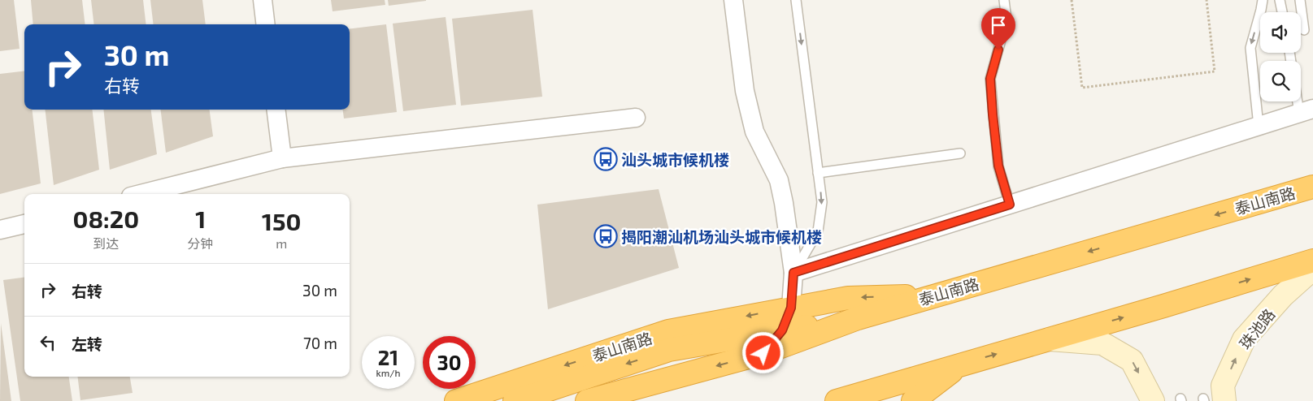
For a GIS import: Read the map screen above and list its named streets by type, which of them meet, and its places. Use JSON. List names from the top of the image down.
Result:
{
  "streets": {
    "highway": ["泰山南路"],
    "main road": ["珠池路"]
  },
  "one_way": ["珠池路"],
  "places": {
    "bus stop": ["汕头城市候机楼", "揭阳潮汕机场汕头城市候机楼"]
  },
  "page": {
    "turn": ["30 m", "右转"],
    "eta": [
      "08:20",
      "到达",
      "1",
      "分钟",
      "150",
      "m"
    ],
    "list": [
      {
        "name": "右转",
        "value": "30 m"
      },
      {
        "name": "左转",
        "value": "70 m"
      }
    ],
    "speed": "21 km/h",
    "limit": "30"
  }
}
